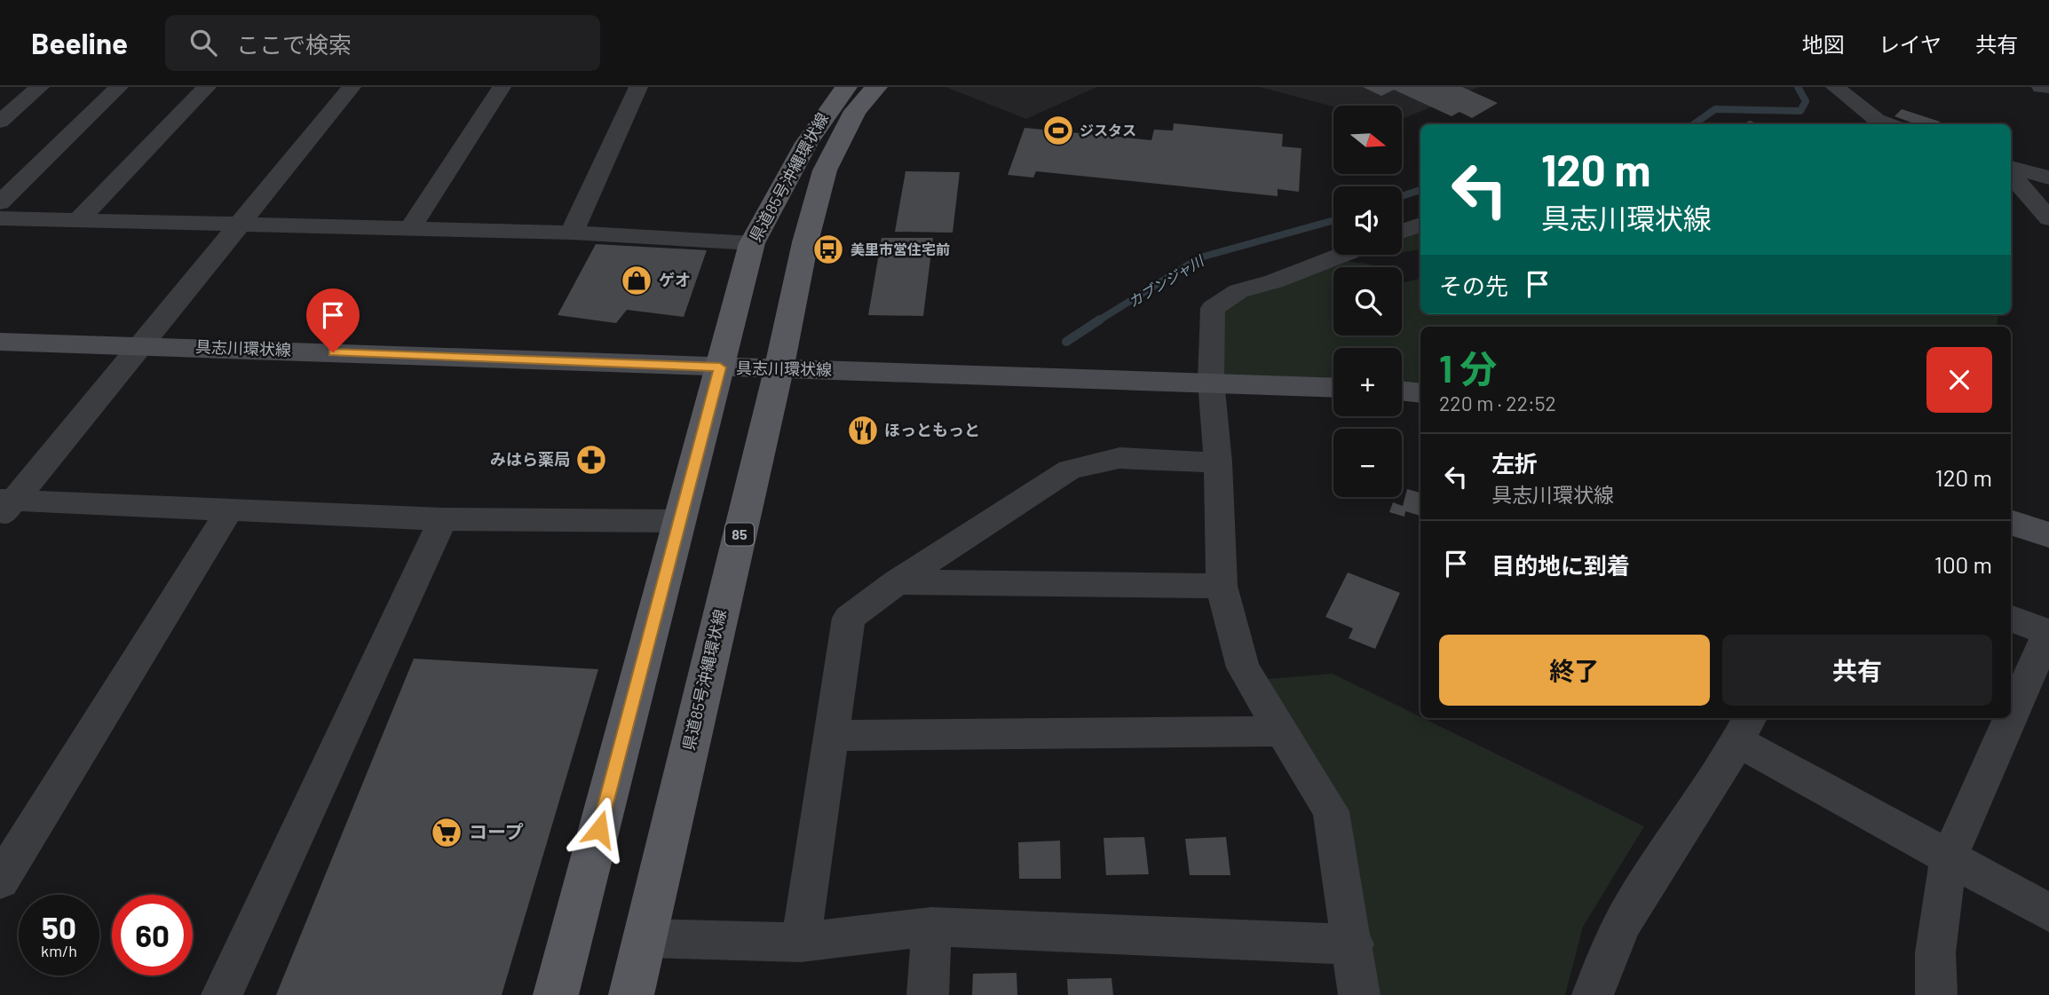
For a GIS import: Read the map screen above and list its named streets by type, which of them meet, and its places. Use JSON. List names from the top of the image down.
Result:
{
  "streets": {
    "main road": ["県道85号沖縄環状線", "具志川環状線", "85"]
  },
  "crossings": [
    ["県道85号沖縄環状線", "具志川環状線"]
  ],
  "water": ["カブンジャ川"],
  "places": {
    "sports": ["ジスタス"],
    "bus stop": ["美里市営住宅前"],
    "shop": ["ゲオ"],
    "restaurant": ["ほっともっと"],
    "pharmacy": ["みはら薬局"],
    "supermarket": ["コープ"]
  },
  "north": "right",
  "page": {
    "header": "Beeline",
    "search": "ここで検索",
    "nav": ["地図", "レイヤ", "共有"],
    "map_buttons": ["+", "−"],
    "turn": ["120 m", "具志川環状線"],
    "then": "その先",
    "heading": ["1 分", "220 m · 22:52"],
    "list": [
      {
        "name": "左折",
        "note": "具志川環状線",
        "value": "120 m"
      },
      {
        "name": "目的地に到着",
        "value": "100 m"
      }
    ],
    "buttons": ["終了", "共有"],
    "speed": "50 km/h",
    "limit": "60"
  }
}
